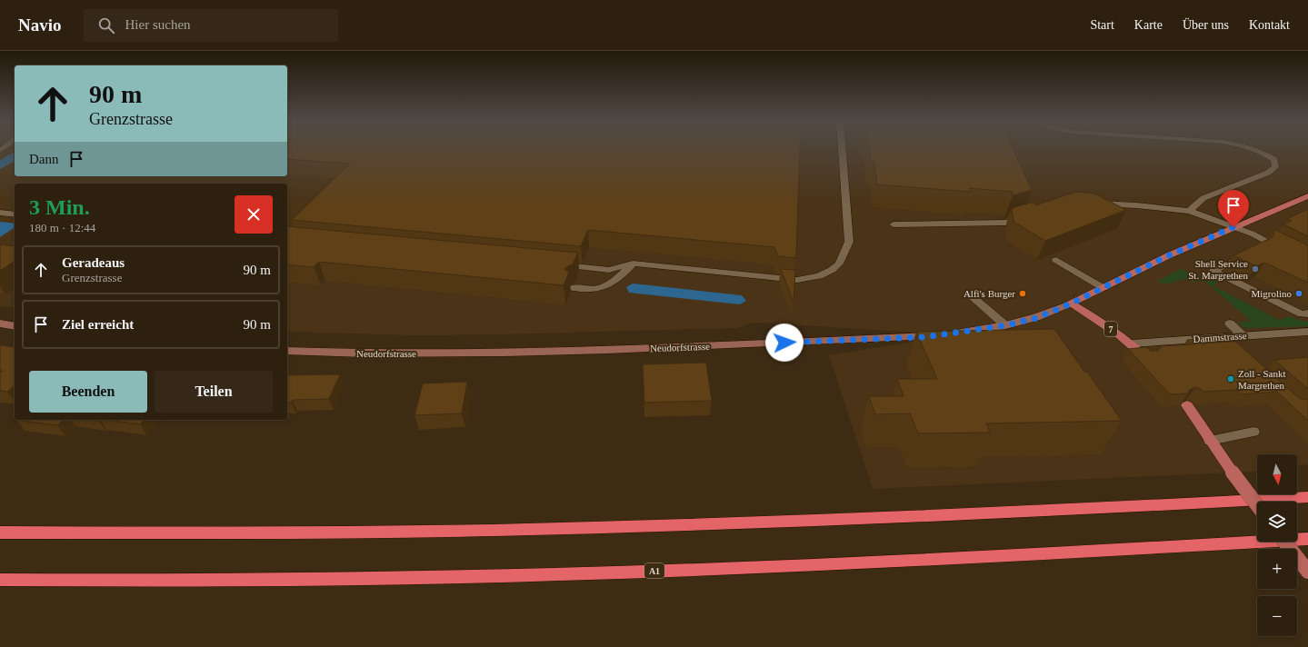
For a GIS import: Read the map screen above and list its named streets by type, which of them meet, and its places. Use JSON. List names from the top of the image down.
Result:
{
  "streets": {
    "highway": ["A1"],
    "main road": ["7", "Neudorfstrasse"],
    "street": ["Dammstrasse"]
  },
  "crossings": [
    ["7", "Dammstrasse"]
  ],
  "places": [
    "Shell Service St. Margrethen",
    "Alfi's Burger",
    "Migrolino",
    "Zoll - Sankt Margrethen"
  ],
  "north": "bottom",
  "page": {
    "header": "Navio",
    "search": "Hier suchen",
    "nav": [
      "Start",
      "Karte",
      "Über uns",
      "Kontakt"
    ],
    "turn": ["90 m", "Grenzstrasse"],
    "then": "Dann",
    "heading": ["3 Min.", "180 m · 12:44"],
    "list": [
      {
        "name": "Geradeaus",
        "note": "Grenzstrasse",
        "value": "90 m"
      },
      {
        "name": "Ziel erreicht",
        "value": "90 m"
      }
    ],
    "buttons": ["Beenden", "Teilen"],
    "map_buttons": ["+", "−"]
  }
}
